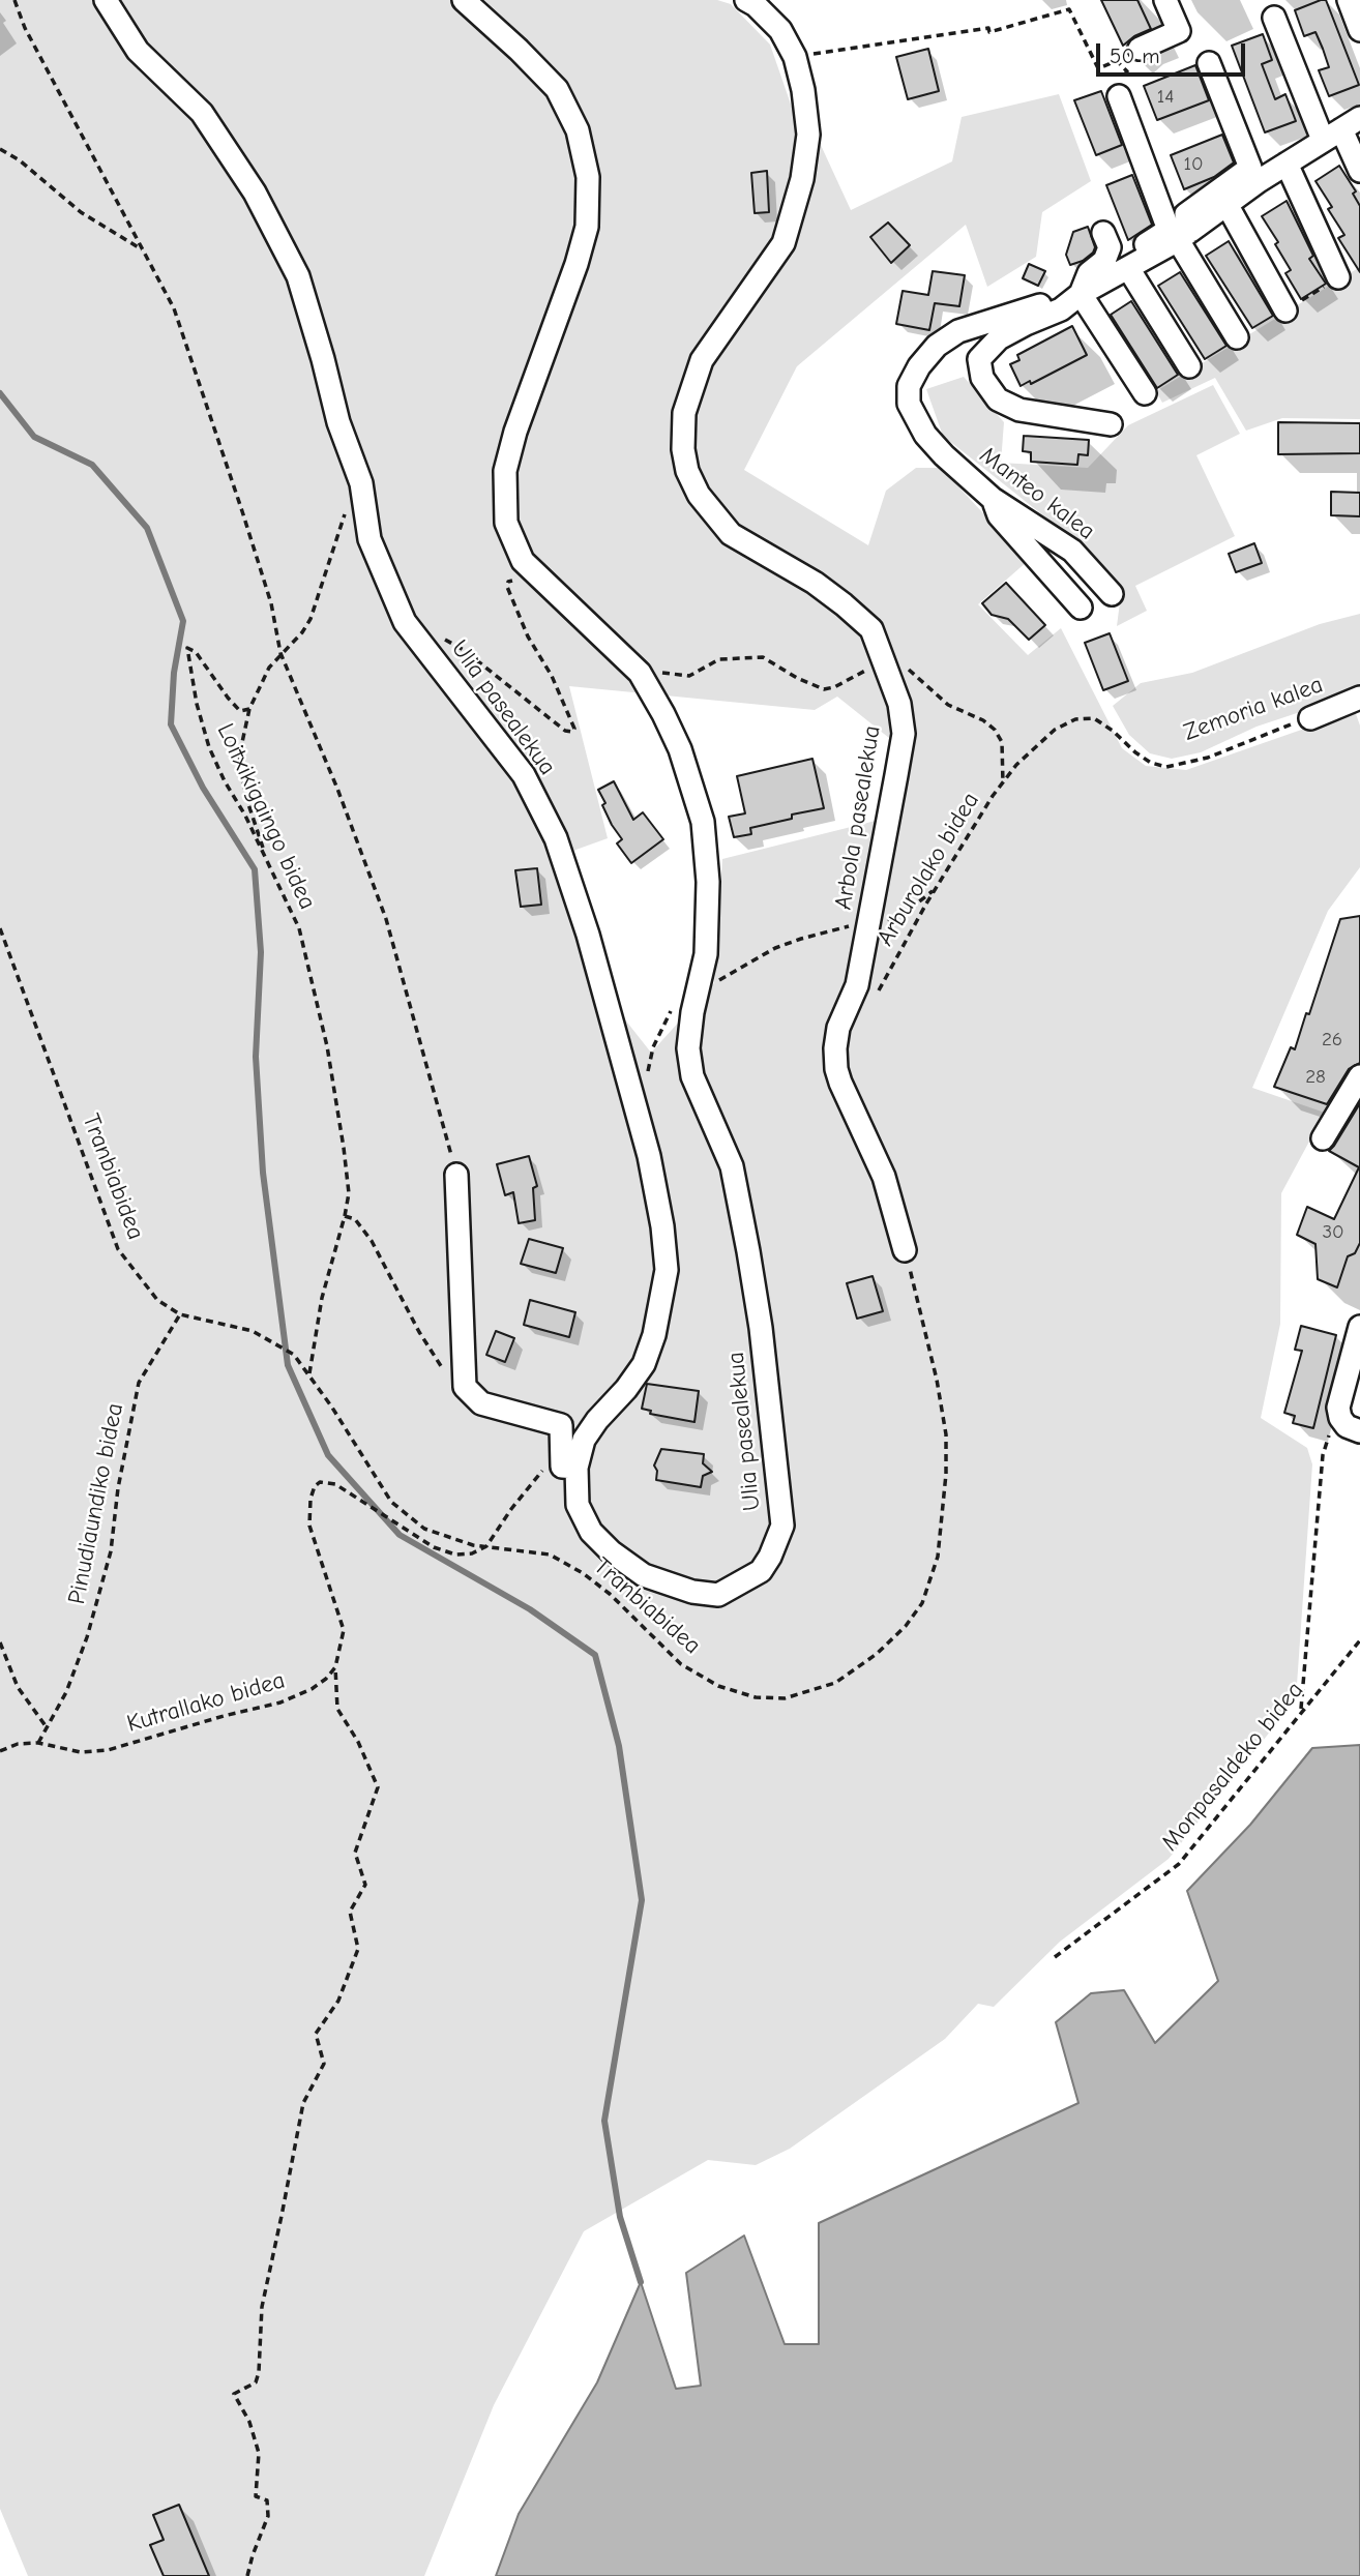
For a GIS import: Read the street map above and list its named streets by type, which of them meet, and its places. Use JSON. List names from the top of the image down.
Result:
{
  "streets": {
    "street": [
      "Manteo kalea",
      "Ulia pasealekua",
      "Zemoria kalea",
      "Arbola pasealekua"
    ],
    "path": [
      "Loitxikigaingo bidea",
      "Arburolako bidea",
      "Tranbiabidea",
      "Pinudiaundiko bidea",
      "Kutrallako bidea",
      "Monpasaldeko bidea"
    ]
  },
  "crossings": [
    ["Zemoria kalea", "Arburolako bidea"],
    ["Loitxikigaingo bidea", "Tranbiabidea"],
    ["Arbola pasealekua", "Tranbiabidea"],
    ["Tranbiabidea", "Pinudiaundiko bidea"],
    ["Pinudiaundiko bidea", "Kutrallako bidea"]
  ],
  "house_numbers": [
    "14",
    "10",
    "26",
    "28",
    "30"
  ],
  "scale_bar": "50 m"
}
